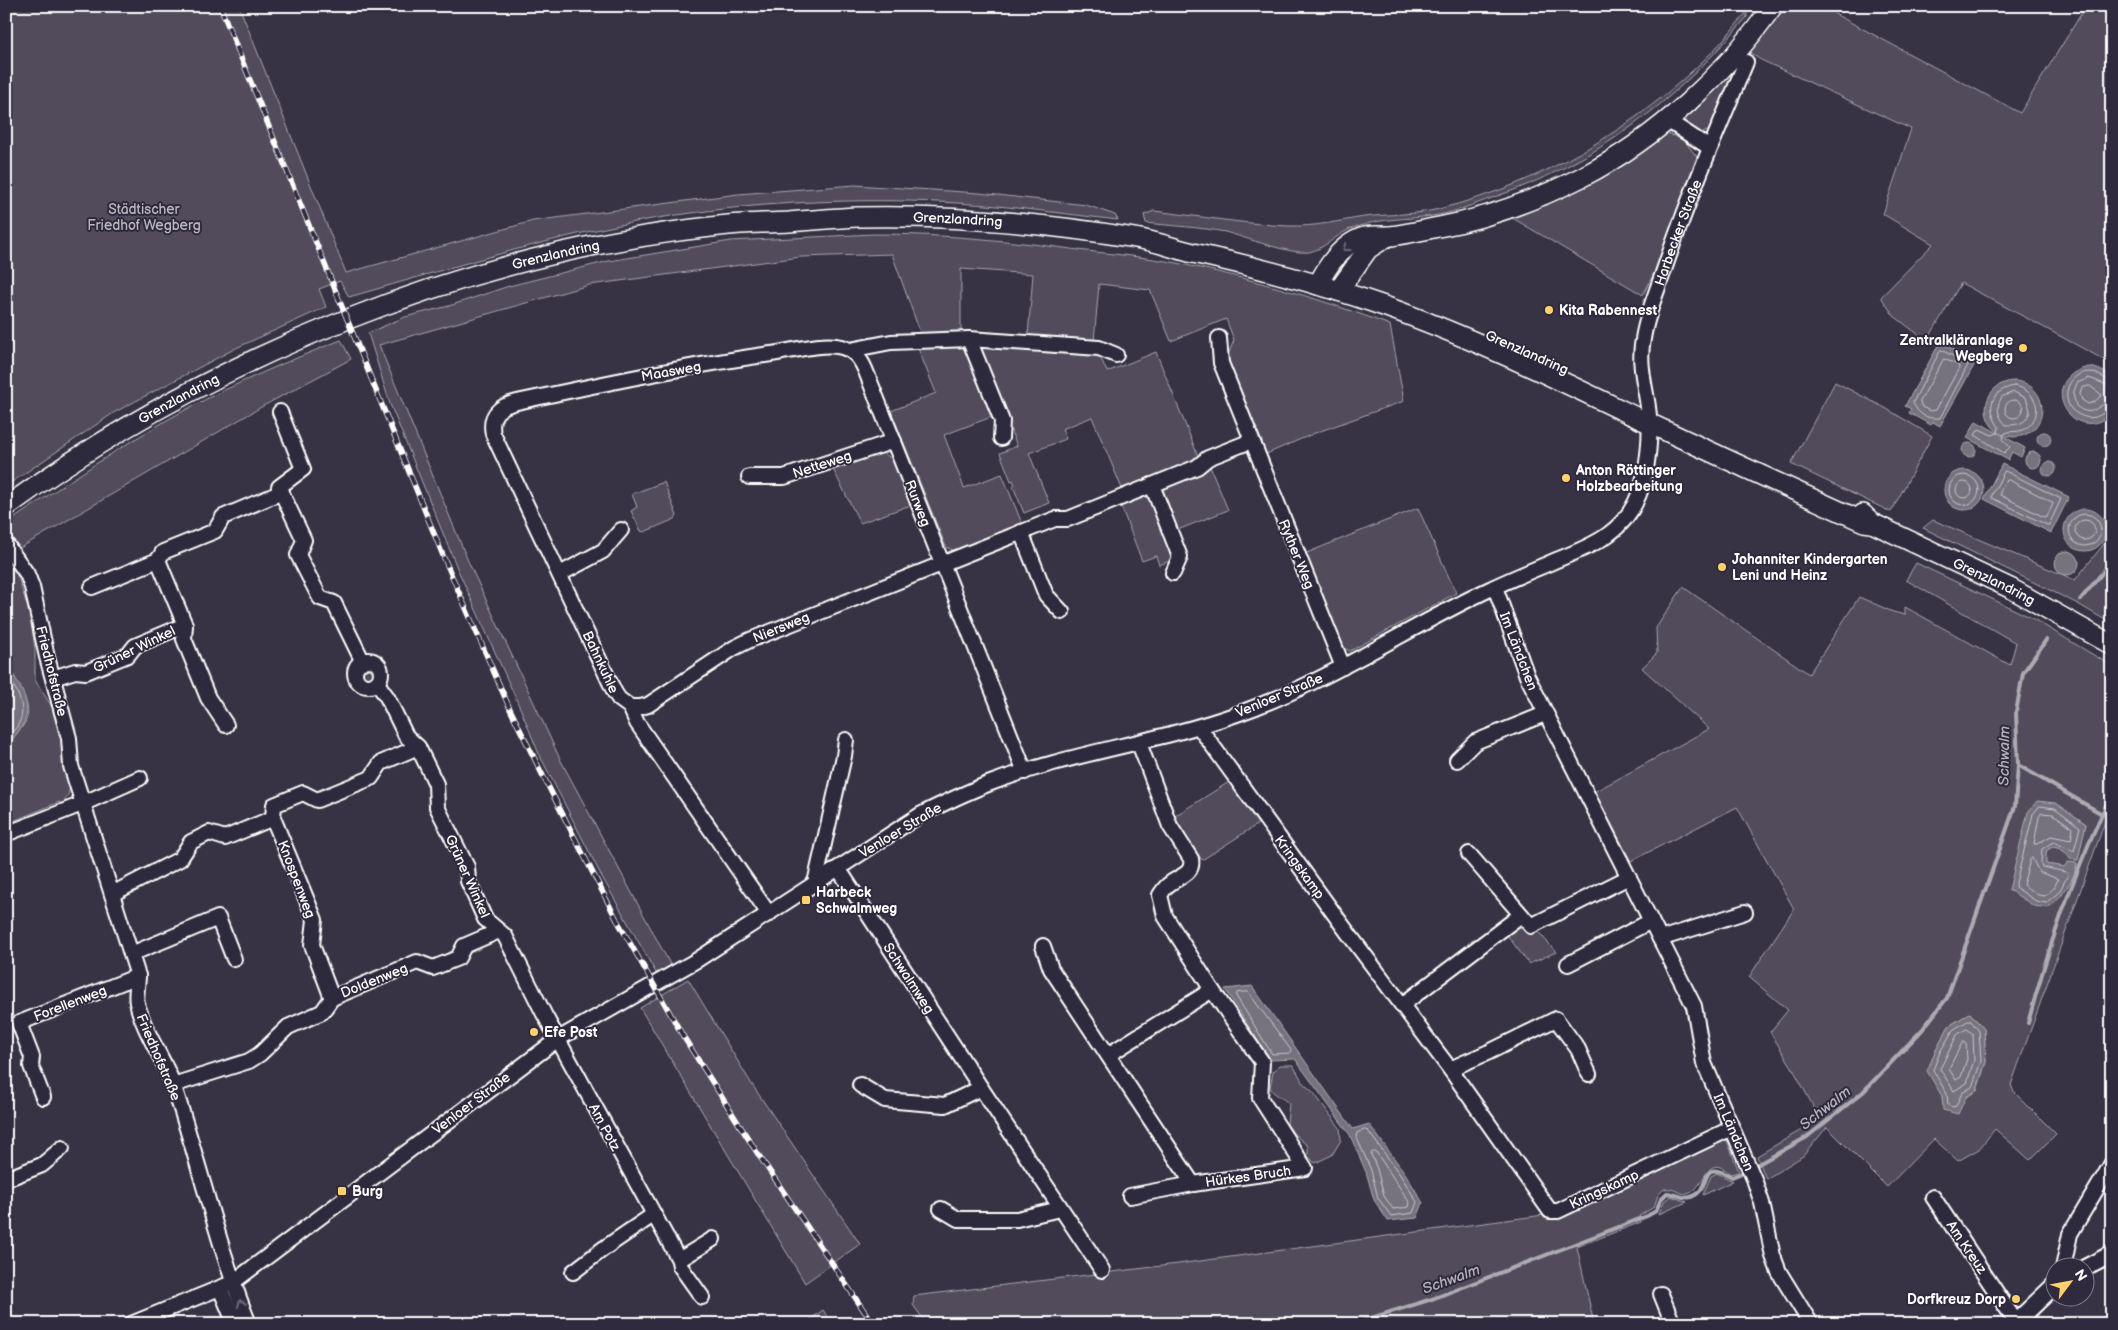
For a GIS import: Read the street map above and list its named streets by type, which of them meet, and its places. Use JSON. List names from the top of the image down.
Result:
{
  "streets": {
    "main road": ["Grenzlandring"],
    "street": [
      "Harbecker Straße",
      "Maasweg",
      "Netteweg",
      "Rurweg",
      "Ryther Weg",
      "Niersweg",
      "Grüner Winkel",
      "Im Ländchen",
      "Bahnkuhle",
      "Friedhofstraße",
      "Venloer Straße",
      "Kringskamp",
      "Knospenweg",
      "Schwalmweg",
      "Doldenweg",
      "Forellenweg",
      "Am Potz",
      "Hürkes Bruch",
      "Am Kreuz"
    ]
  },
  "crossings": [
    ["Grenzlandring", "Harbecker Straße"],
    ["Grenzlandring", "Venloer Straße"],
    ["Harbecker Straße", "Venloer Straße"],
    ["Maasweg", "Rurweg"],
    ["Maasweg", "Bahnkuhle"],
    ["Netteweg", "Rurweg"],
    ["Rurweg", "Niersweg"],
    ["Rurweg", "Venloer Straße"],
    ["Ryther Weg", "Venloer Straße"],
    ["Niersweg", "Bahnkuhle"],
    ["Grüner Winkel", "Friedhofstraße"],
    ["Grüner Winkel", "Venloer Straße"],
    ["Grüner Winkel", "Doldenweg"],
    ["Grüner Winkel", "Am Potz"],
    ["Im Ländchen", "Venloer Straße"],
    ["Im Ländchen", "Kringskamp"],
    ["Bahnkuhle", "Venloer Straße"],
    ["Friedhofstraße", "Venloer Straße"],
    ["Friedhofstraße", "Doldenweg"],
    ["Friedhofstraße", "Forellenweg"],
    ["Venloer Straße", "Kringskamp"],
    ["Venloer Straße", "Schwalmweg"],
    ["Venloer Straße", "Am Potz"],
    ["Venloer Straße", "Hürkes Bruch"],
    ["Knospenweg", "Doldenweg"]
  ],
  "water": ["Schwalm"],
  "parks": ["Städtischer Friedhof Wegberg"],
  "places": {
    "other": [
      "Kita Rabennest",
      "Zentralkläranlage Wegberg",
      "Anton Röttinger Holzbearbeitung",
      "Johanniter Kindergarten Leni und Heinz",
      "Efe Post",
      "Dorfkreuz Dorp"
    ],
    "transit": ["Harbeck Schwalmweg", "Burg"]
  },
  "north": "top right"
}
